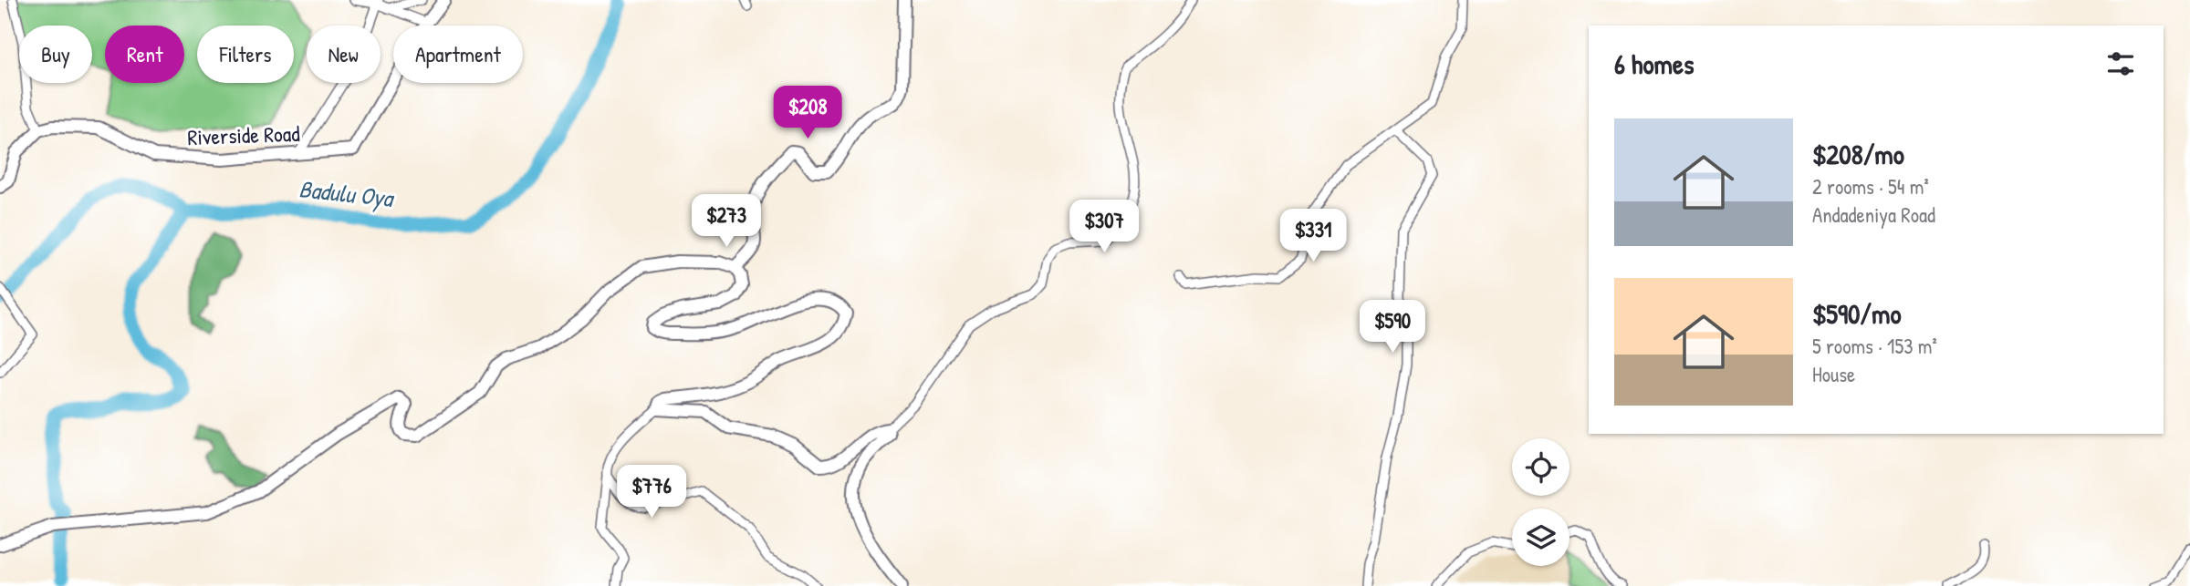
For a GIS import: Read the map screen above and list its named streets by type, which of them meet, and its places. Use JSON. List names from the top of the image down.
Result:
{
  "streets": {
    "street": ["Riverside Road"]
  },
  "water": ["Badulu Oya"],
  "page": {
    "chip": [
      "Buy",
      "Rent",
      "Filters",
      "New",
      "Apartment"
    ],
    "heading": "6 homes",
    "price": [
      "$208",
      "$273",
      "$307",
      "$331",
      "$590",
      "$776"
    ],
    "list": [
      {
        "name": "$208/mo",
        "note": "2 rooms · 54 m² · Andadeniya Road"
      },
      {
        "name": "$590/mo",
        "note": "5 rooms · 153 m² · House"
      }
    ]
  }
}
